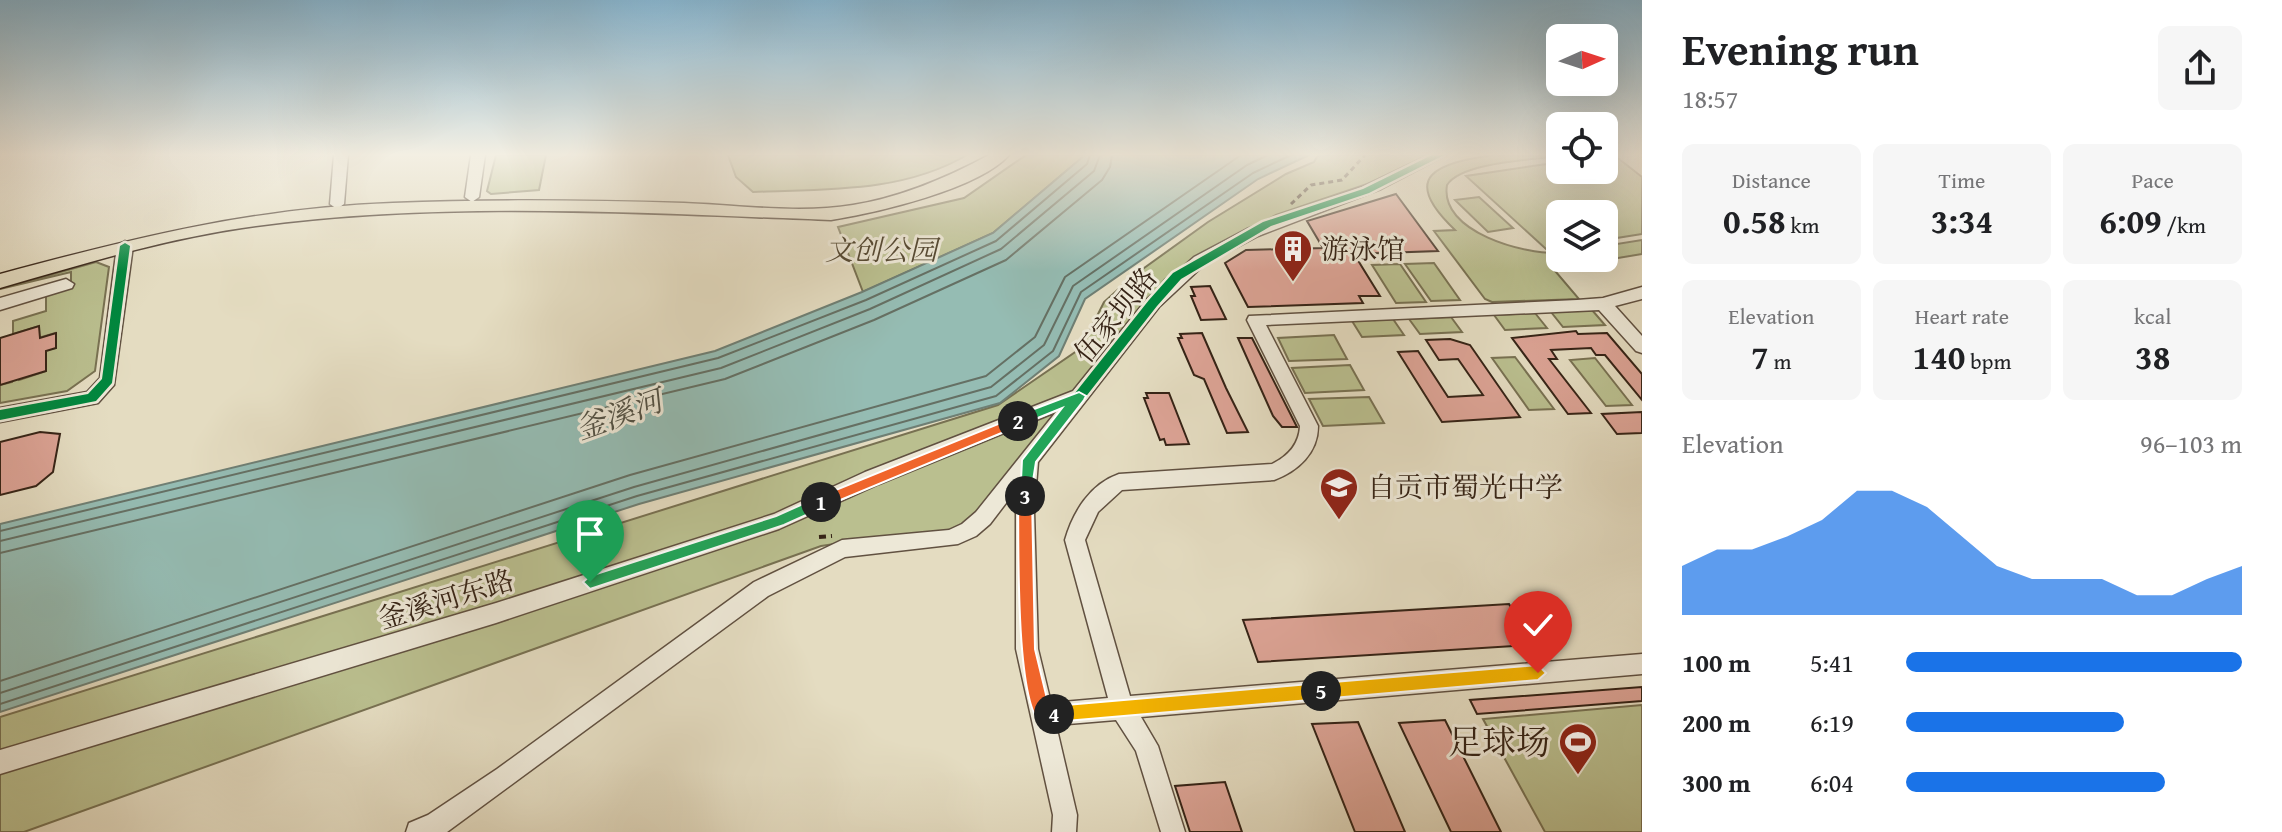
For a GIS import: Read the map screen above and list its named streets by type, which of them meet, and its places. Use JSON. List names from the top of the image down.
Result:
{
  "streets": {
    "street": ["伍家坝路", "釜溪河东路"]
  },
  "crossings": [
    ["伍家坝路", "釜溪河东路"]
  ],
  "water": ["釜溪河"],
  "parks": ["文创公园"],
  "places": {
    "building": ["游泳馆"],
    "school or university": ["自贡市蜀光中学"],
    "sports": ["足球场"]
  },
  "north": "right",
  "page": {
    "heading": ["Evening run", "18:57"],
    "stats": [
      ["Distance", "0.58 km"],
      ["Time", "3:34"],
      ["Pace", "6:09 /km"],
      ["Elevation", "7 m"],
      ["Heart rate", "140 bpm"],
      ["kcal", "38"]
    ],
    "pins": [
      "2",
      "3",
      "1",
      "5",
      "4"
    ],
    "chart": ["Elevation", "96–103 m"],
    "list": [
      {
        "name": "100 m",
        "note": "5:41"
      },
      {
        "name": "200 m",
        "note": "6:19"
      },
      {
        "name": "300 m",
        "note": "6:04"
      }
    ]
  }
}
